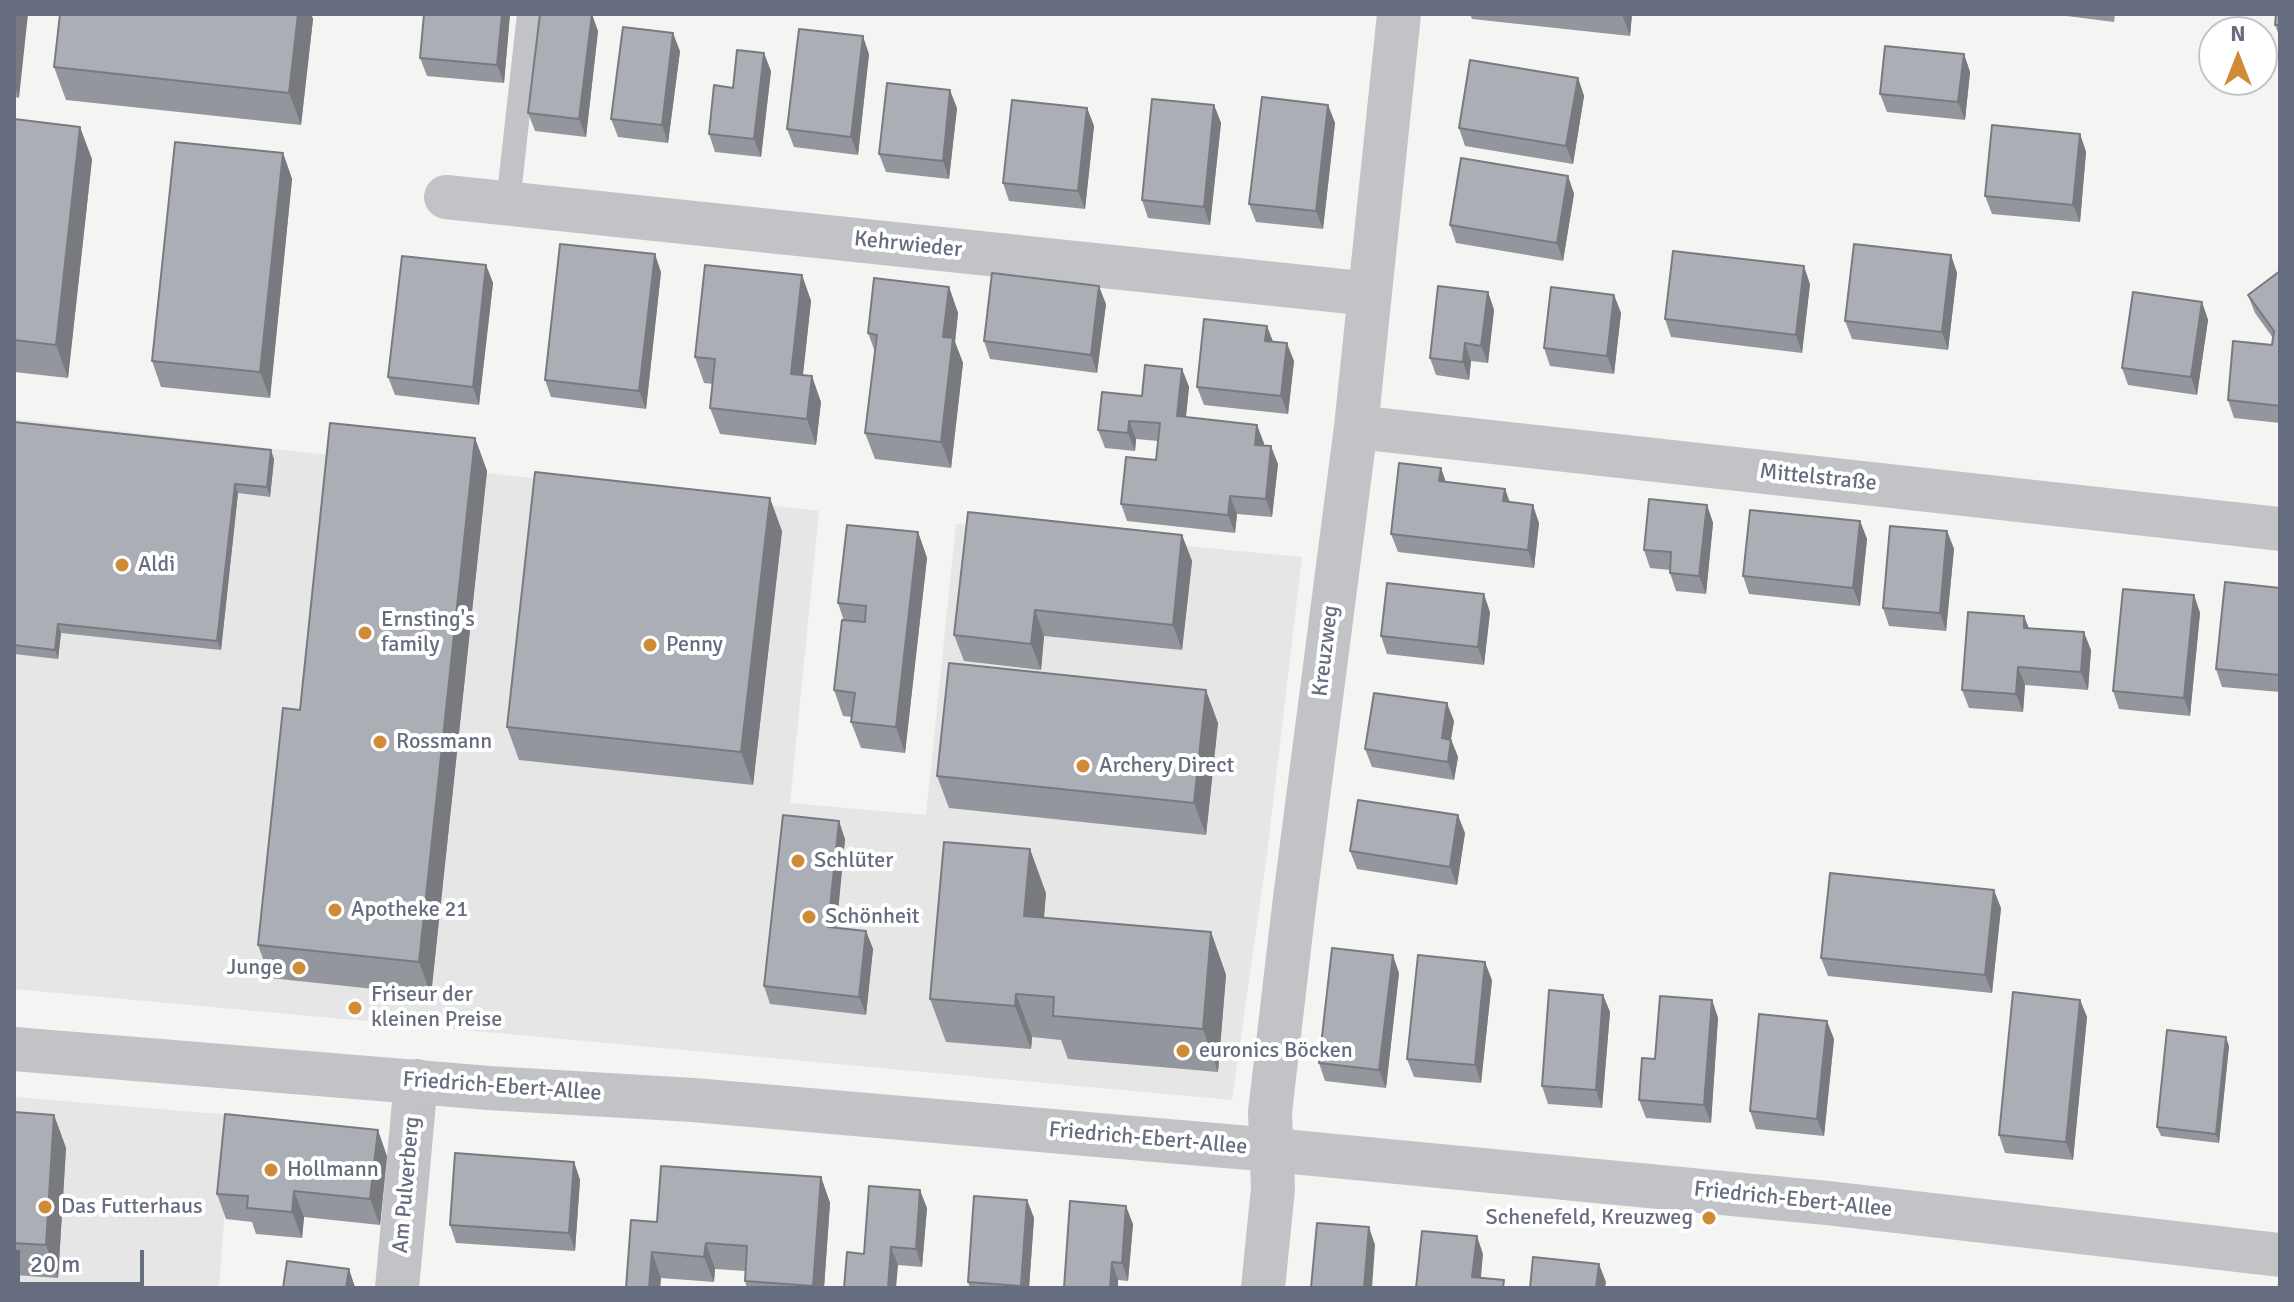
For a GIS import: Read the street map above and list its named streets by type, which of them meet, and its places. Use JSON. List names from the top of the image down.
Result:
{
  "streets": {
    "street": [
      "Kehrwieder",
      "Mittelstraße",
      "Kreuzweg",
      "Friedrich-Ebert-Allee",
      "Am Pulverberg"
    ]
  },
  "crossings": [
    ["Kehrwieder", "Kreuzweg"],
    ["Mittelstraße", "Kreuzweg"],
    ["Kreuzweg", "Friedrich-Ebert-Allee"],
    ["Friedrich-Ebert-Allee", "Am Pulverberg"]
  ],
  "places": [
    "Aldi",
    "Ernsting's family",
    "Penny",
    "Rossmann",
    "Archery Direct",
    "Schlüter",
    "Apotheke 21",
    "Schönheit",
    "Junge",
    "Friseur der kleinen Preise",
    "euronics Böcken",
    "Hollmann",
    "Das Futterhaus",
    "Schenefeld, Kreuzweg"
  ],
  "scale_bar": "20 m",
  "north": "top"
}
